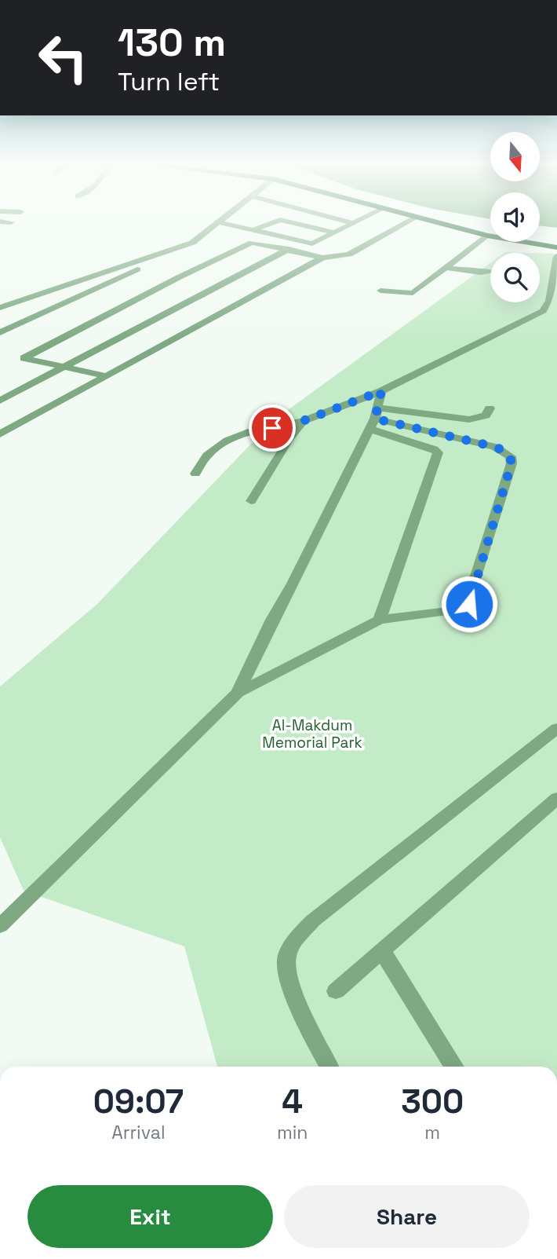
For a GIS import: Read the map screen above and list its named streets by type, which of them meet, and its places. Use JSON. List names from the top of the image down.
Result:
{
  "parks": ["Al-Makdum Memorial Park"],
  "north": "bottom",
  "page": {
    "turn": ["130 m", "Turn left"],
    "eta": [
      "09:07",
      "Arrival",
      "4",
      "min",
      "300",
      "m"
    ],
    "buttons": ["Exit", "Share"]
  }
}
